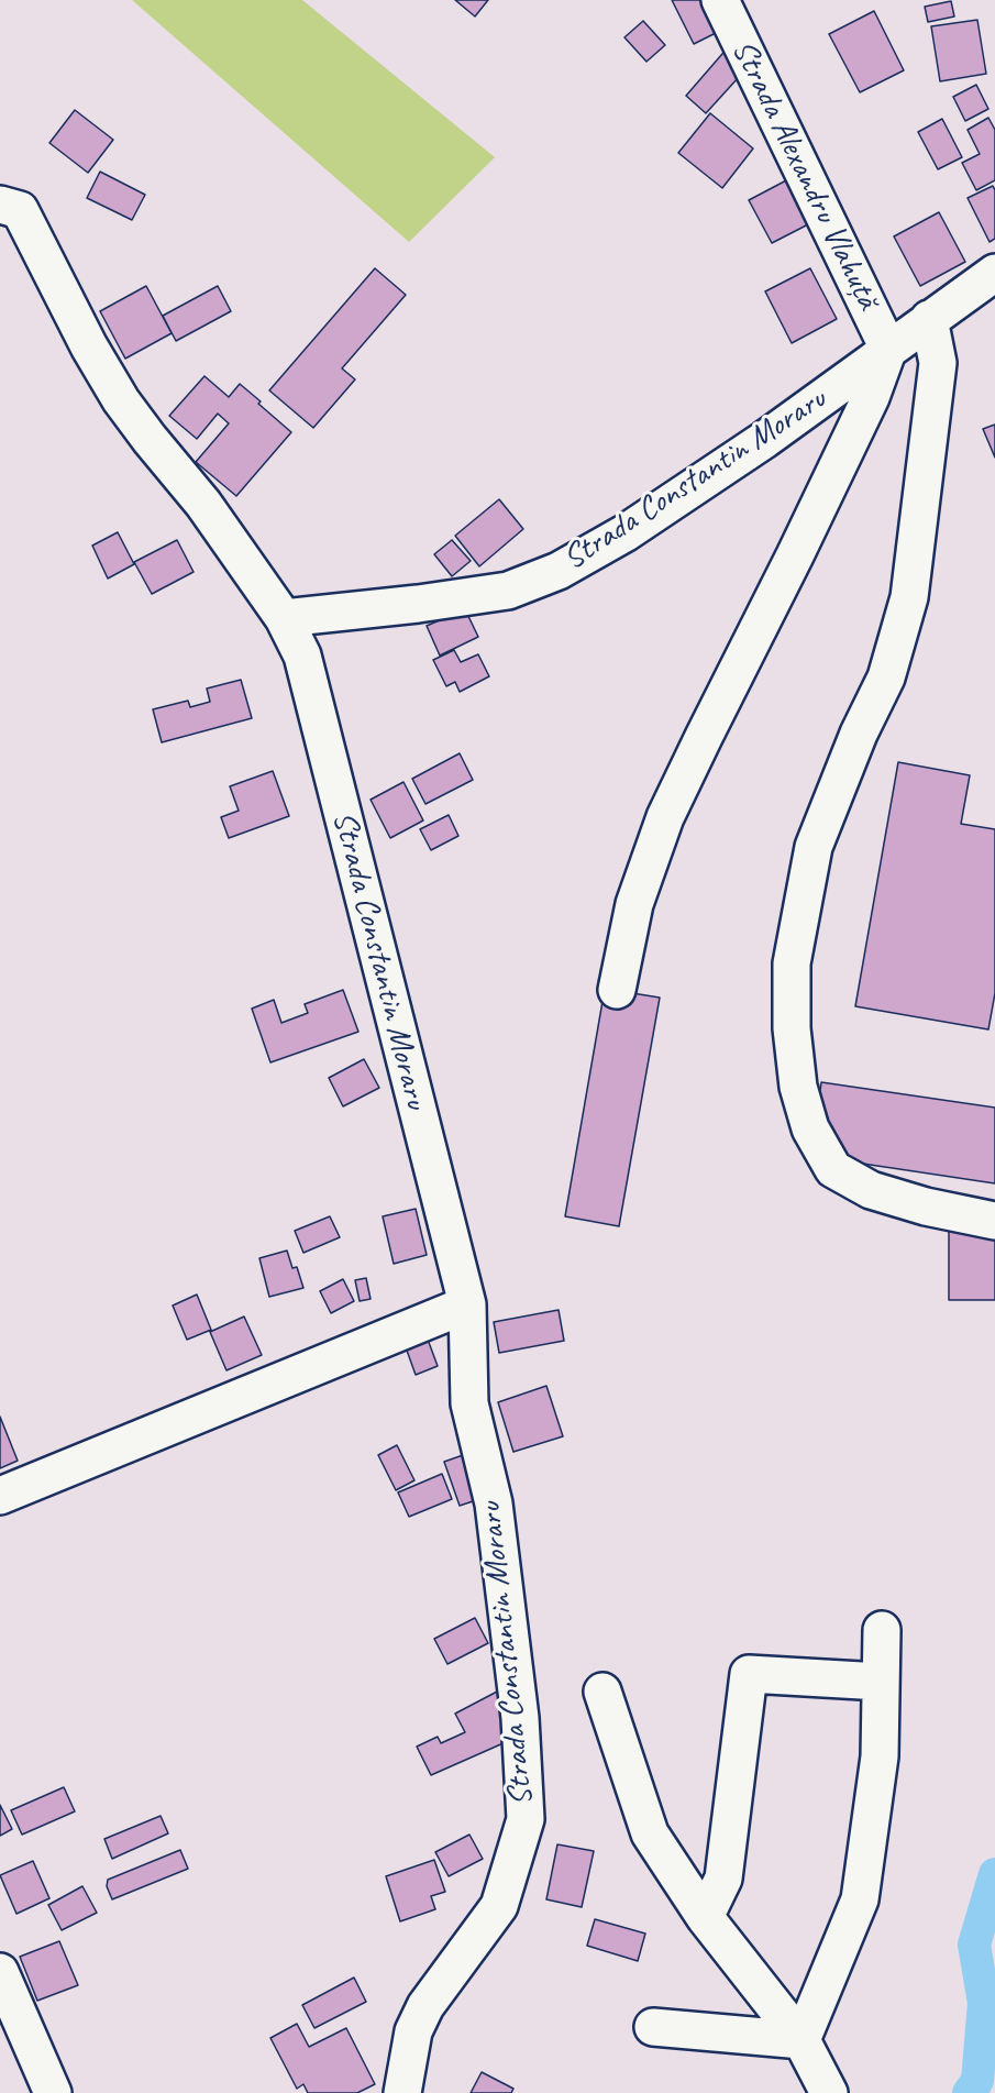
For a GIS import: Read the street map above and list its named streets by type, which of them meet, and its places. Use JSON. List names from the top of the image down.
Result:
{
  "streets": {
    "street": ["Strada Alexandru Vlahuță", "Strada Constantin Moraru"]
  },
  "crossings": [
    ["Strada Alexandru Vlahuță", "Strada Constantin Moraru"]
  ]
}
